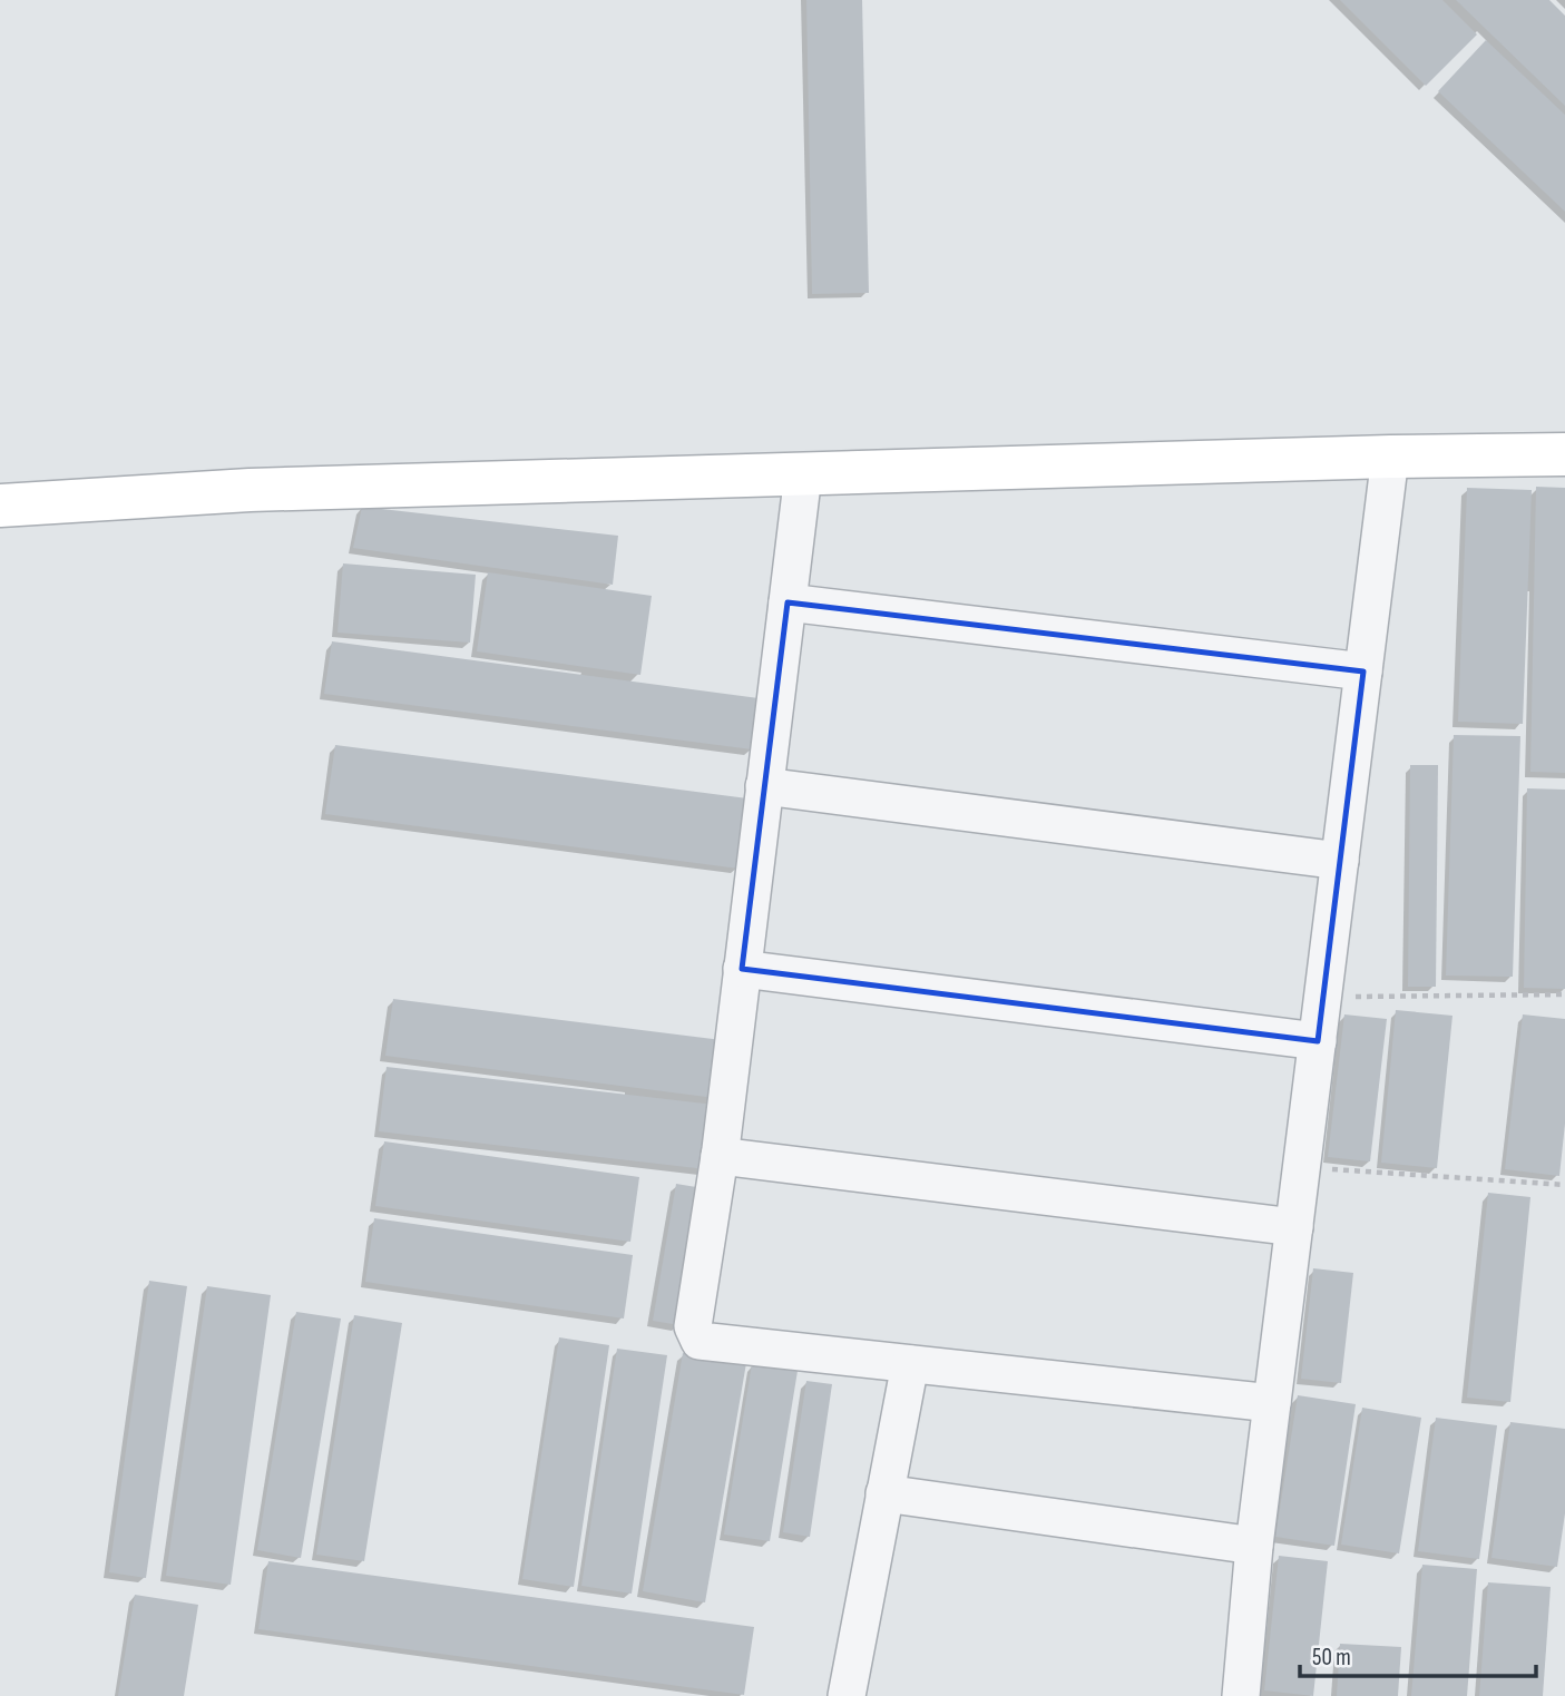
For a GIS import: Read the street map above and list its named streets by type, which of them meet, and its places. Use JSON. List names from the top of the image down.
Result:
{
  "scale_bar": "50 m"
}
